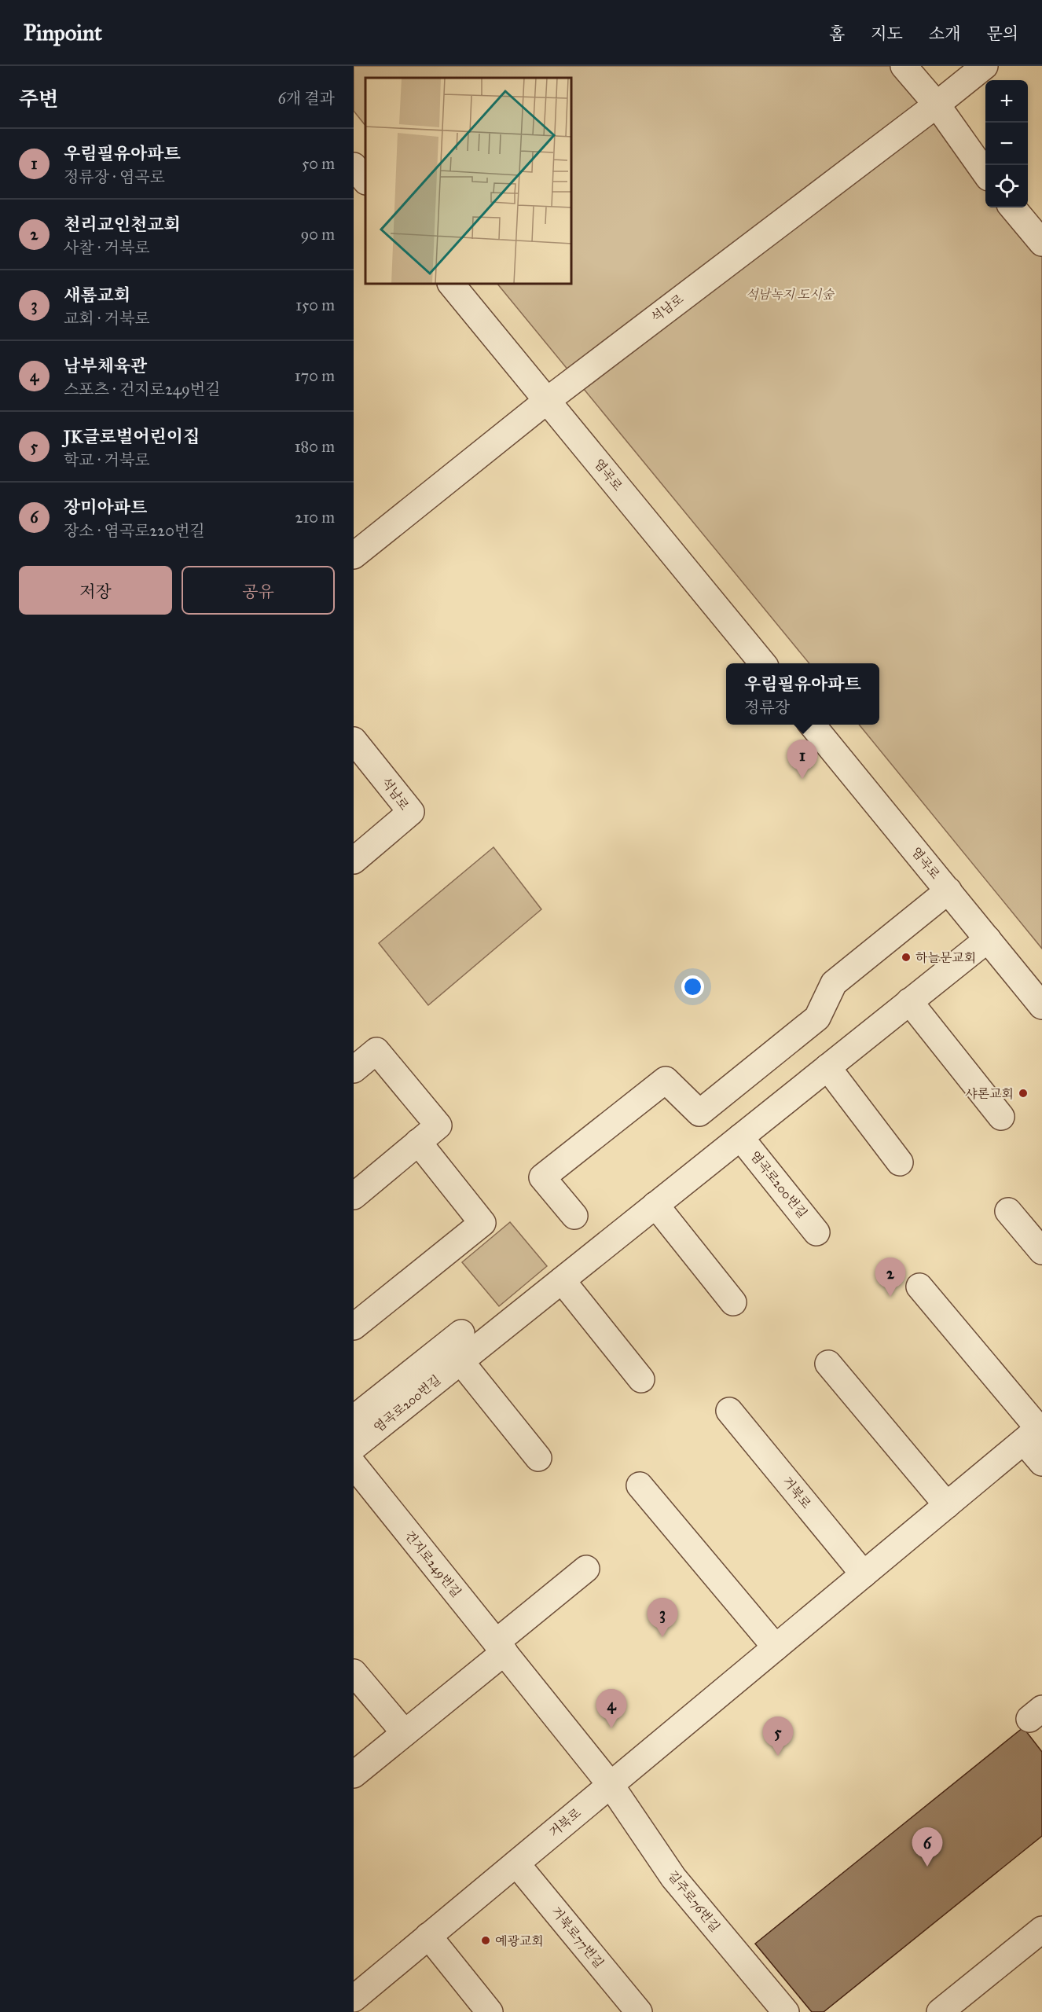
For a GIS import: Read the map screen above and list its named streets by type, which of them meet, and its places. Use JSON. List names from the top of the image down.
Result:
{
  "streets": {
    "street": [
      "석남로",
      "염곡로",
      "염곡로200번길",
      "거북로",
      "건지로249번길",
      "길주로76번길",
      "거북로77번길"
    ]
  },
  "crossings": [
    ["석남로", "염곡로"],
    ["염곡로", "염곡로200번길"],
    ["거북로", "건지로249번길"],
    ["거북로", "길주로76번길"],
    ["거북로", "거북로77번길"],
    ["건지로249번길", "길주로76번길"]
  ],
  "parks": ["석남녹지 도시숲"],
  "places": ["하늘문교회", "샤론교회", "예광교회"],
  "page": {
    "header": "Pinpoint",
    "nav": [
      "홈",
      "지도",
      "소개",
      "문의"
    ],
    "heading": ["주변", "6개 결과"],
    "map_buttons": ["+", "−"],
    "list": [
      {
        "mark": "1",
        "name": "우림필유아파트",
        "note": "정류장 · 염곡로",
        "value": "50 m"
      },
      {
        "mark": "2",
        "name": "천리교인천교회",
        "note": "사찰 · 거북로",
        "value": "90 m"
      },
      {
        "mark": "3",
        "name": "새롬교회",
        "note": "교회 · 거북로",
        "value": "150 m"
      },
      {
        "mark": "4",
        "name": "남부체육관",
        "note": "스포츠 · 건지로249번길",
        "value": "170 m"
      },
      {
        "mark": "5",
        "name": "JK글로벌어린이집",
        "note": "학교 · 거북로",
        "value": "180 m"
      },
      {
        "mark": "6",
        "name": "장미아파트",
        "note": "장소 · 염곡로220번길",
        "value": "210 m"
      }
    ],
    "buttons": ["저장", "공유"],
    "popup": ["우림필유아파트", "정류장"],
    "pins": [
      "1",
      "2",
      "3",
      "4",
      "5",
      "6"
    ]
  }
}
